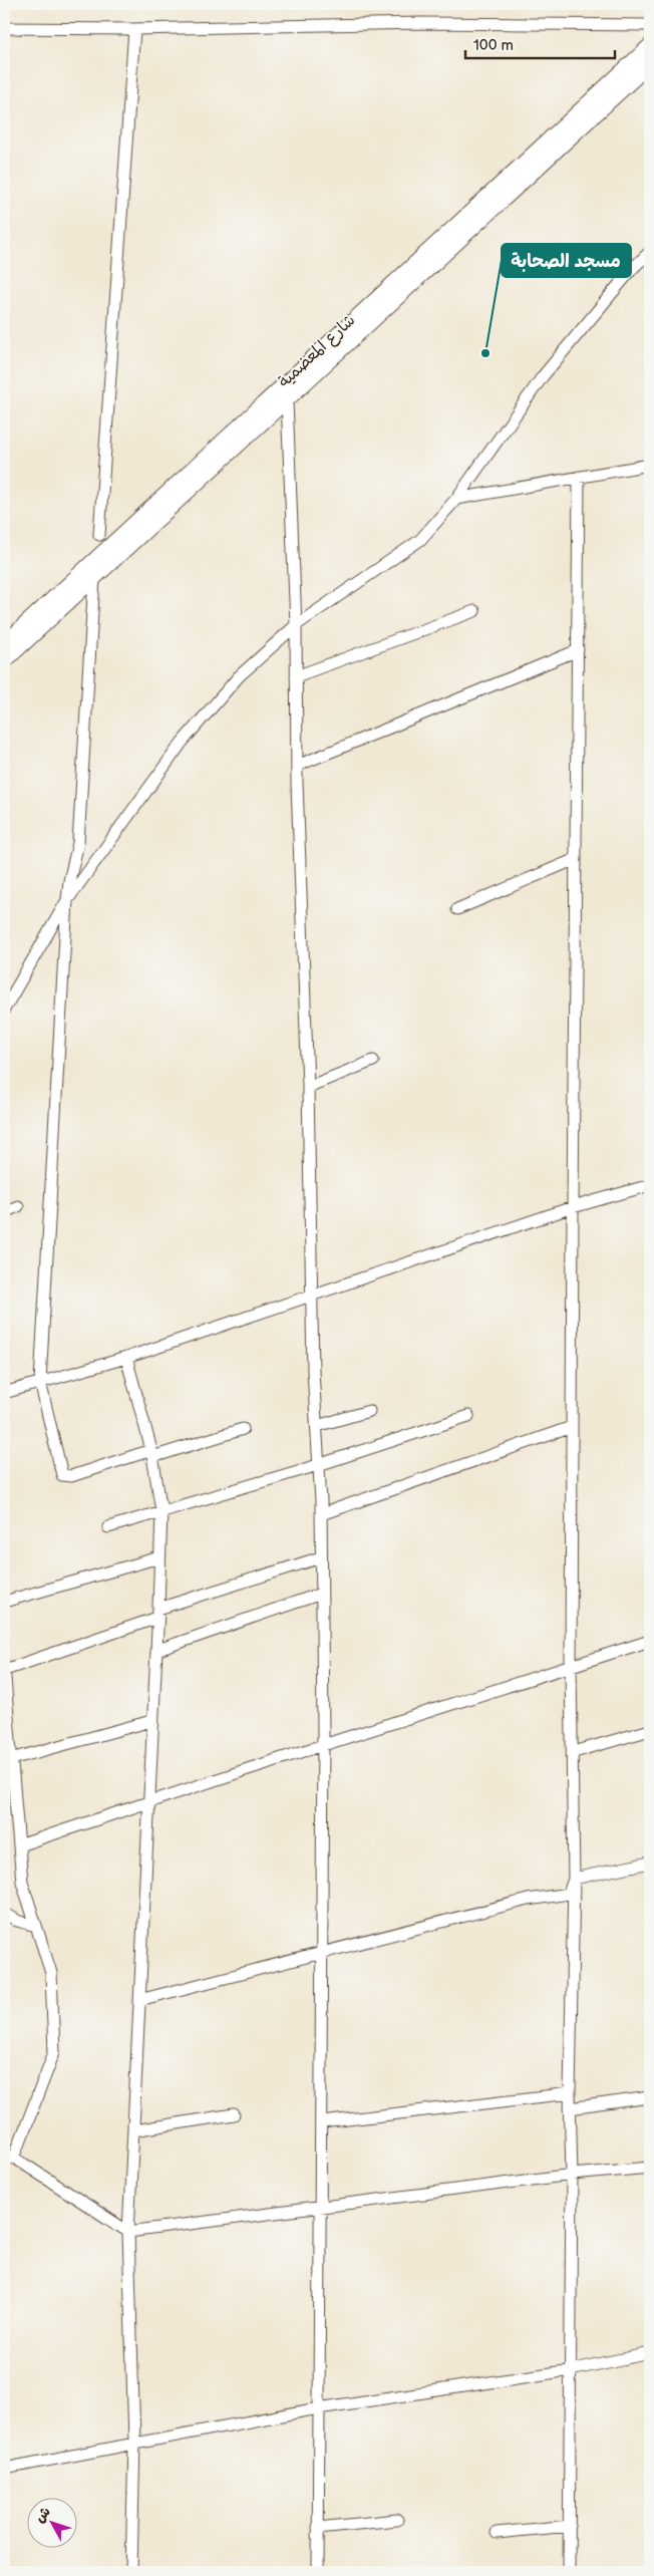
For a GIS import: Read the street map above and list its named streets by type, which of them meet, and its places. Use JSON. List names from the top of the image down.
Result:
{
  "streets": {
    "main road": ["شارع المعضمية"]
  },
  "places": ["مسجد الصحابة"],
  "scale_bar": "100 m",
  "north": "top left"
}
